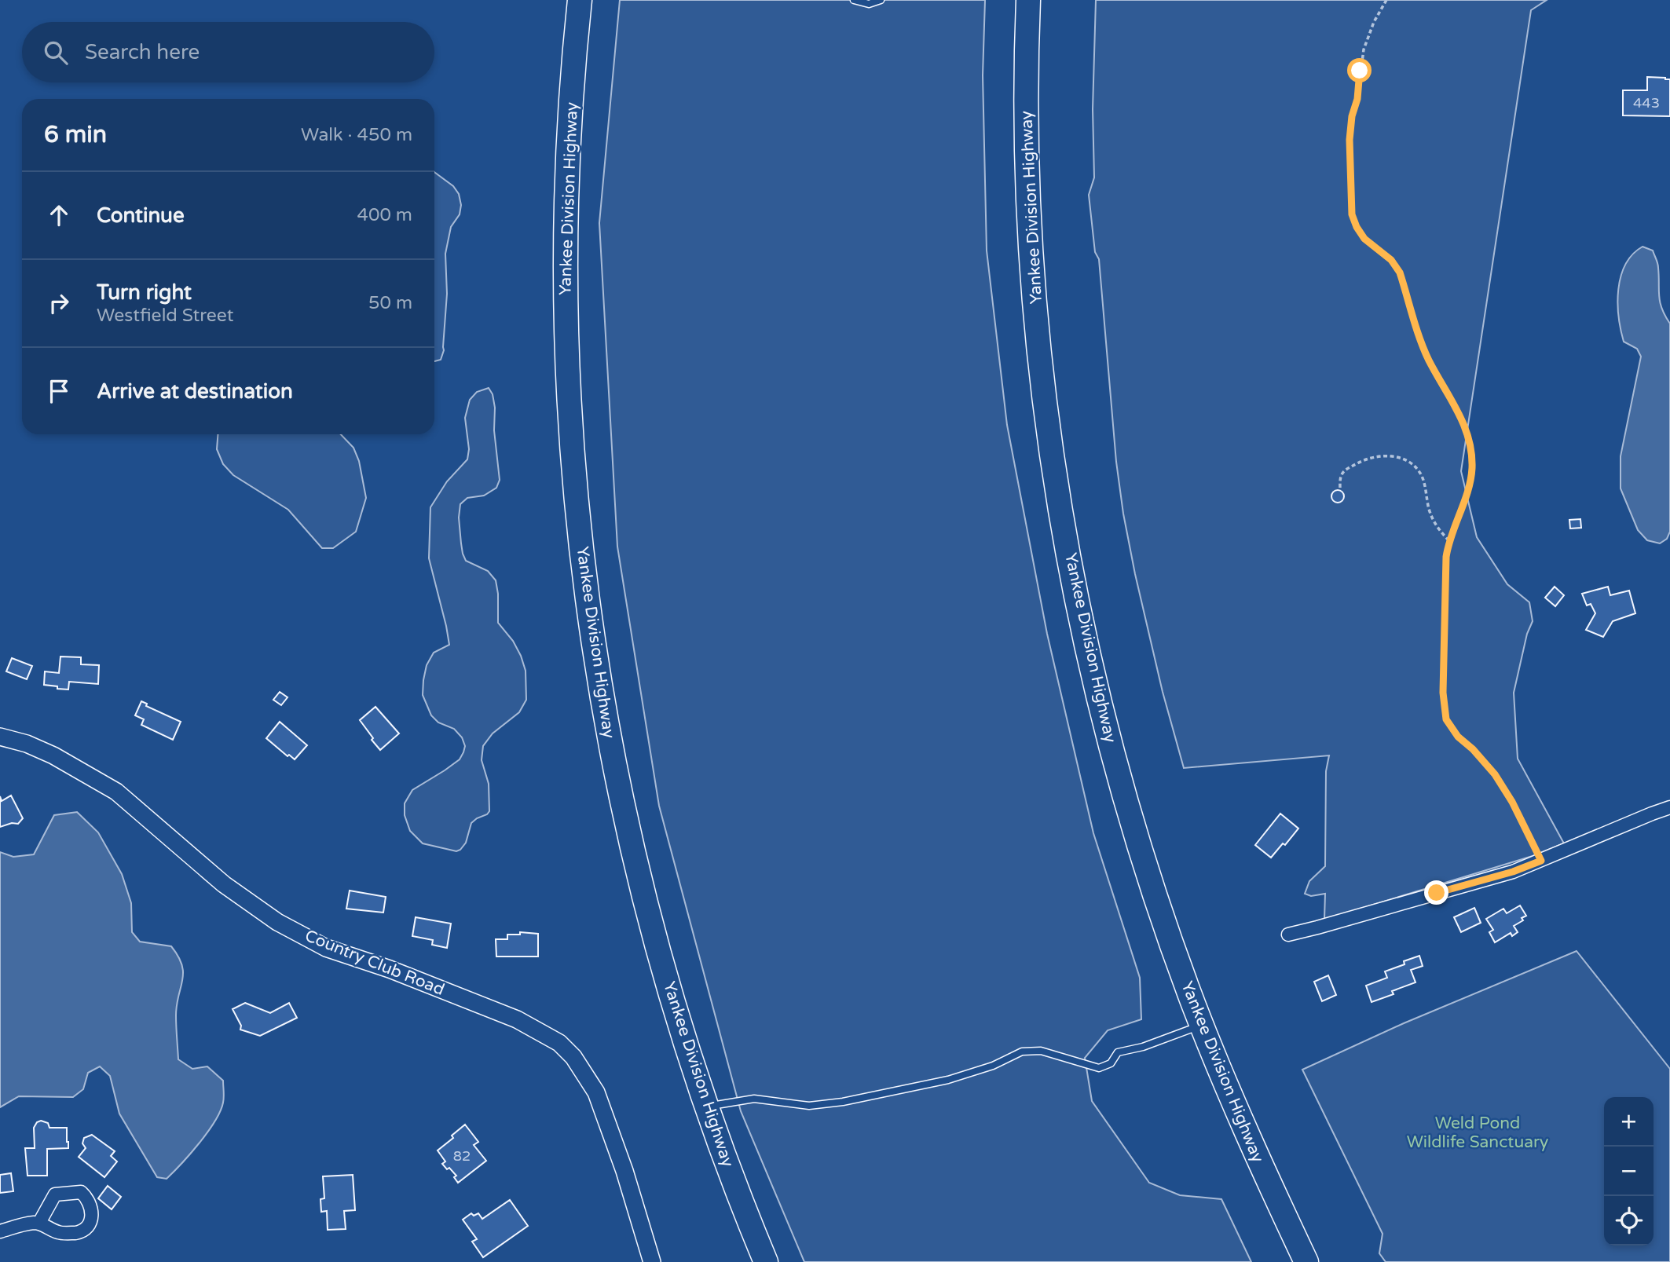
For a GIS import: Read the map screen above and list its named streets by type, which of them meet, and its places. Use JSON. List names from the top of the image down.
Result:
{
  "streets": {
    "highway": ["Yankee Division Highway"],
    "street": ["Country Club Road"]
  },
  "parks": ["Weld Pond Wildlife Sanctuary"],
  "house_numbers": ["443", "82"],
  "page": {
    "search": "Search here",
    "heading": ["6 min", "Walk · 450 m"],
    "list": [
      ["Continue", "400 m"],
      ["Turn right", "Westfield Street", "50 m"],
      "Arrive at destination"
    ],
    "map_buttons": ["+", "−"]
  }
}
